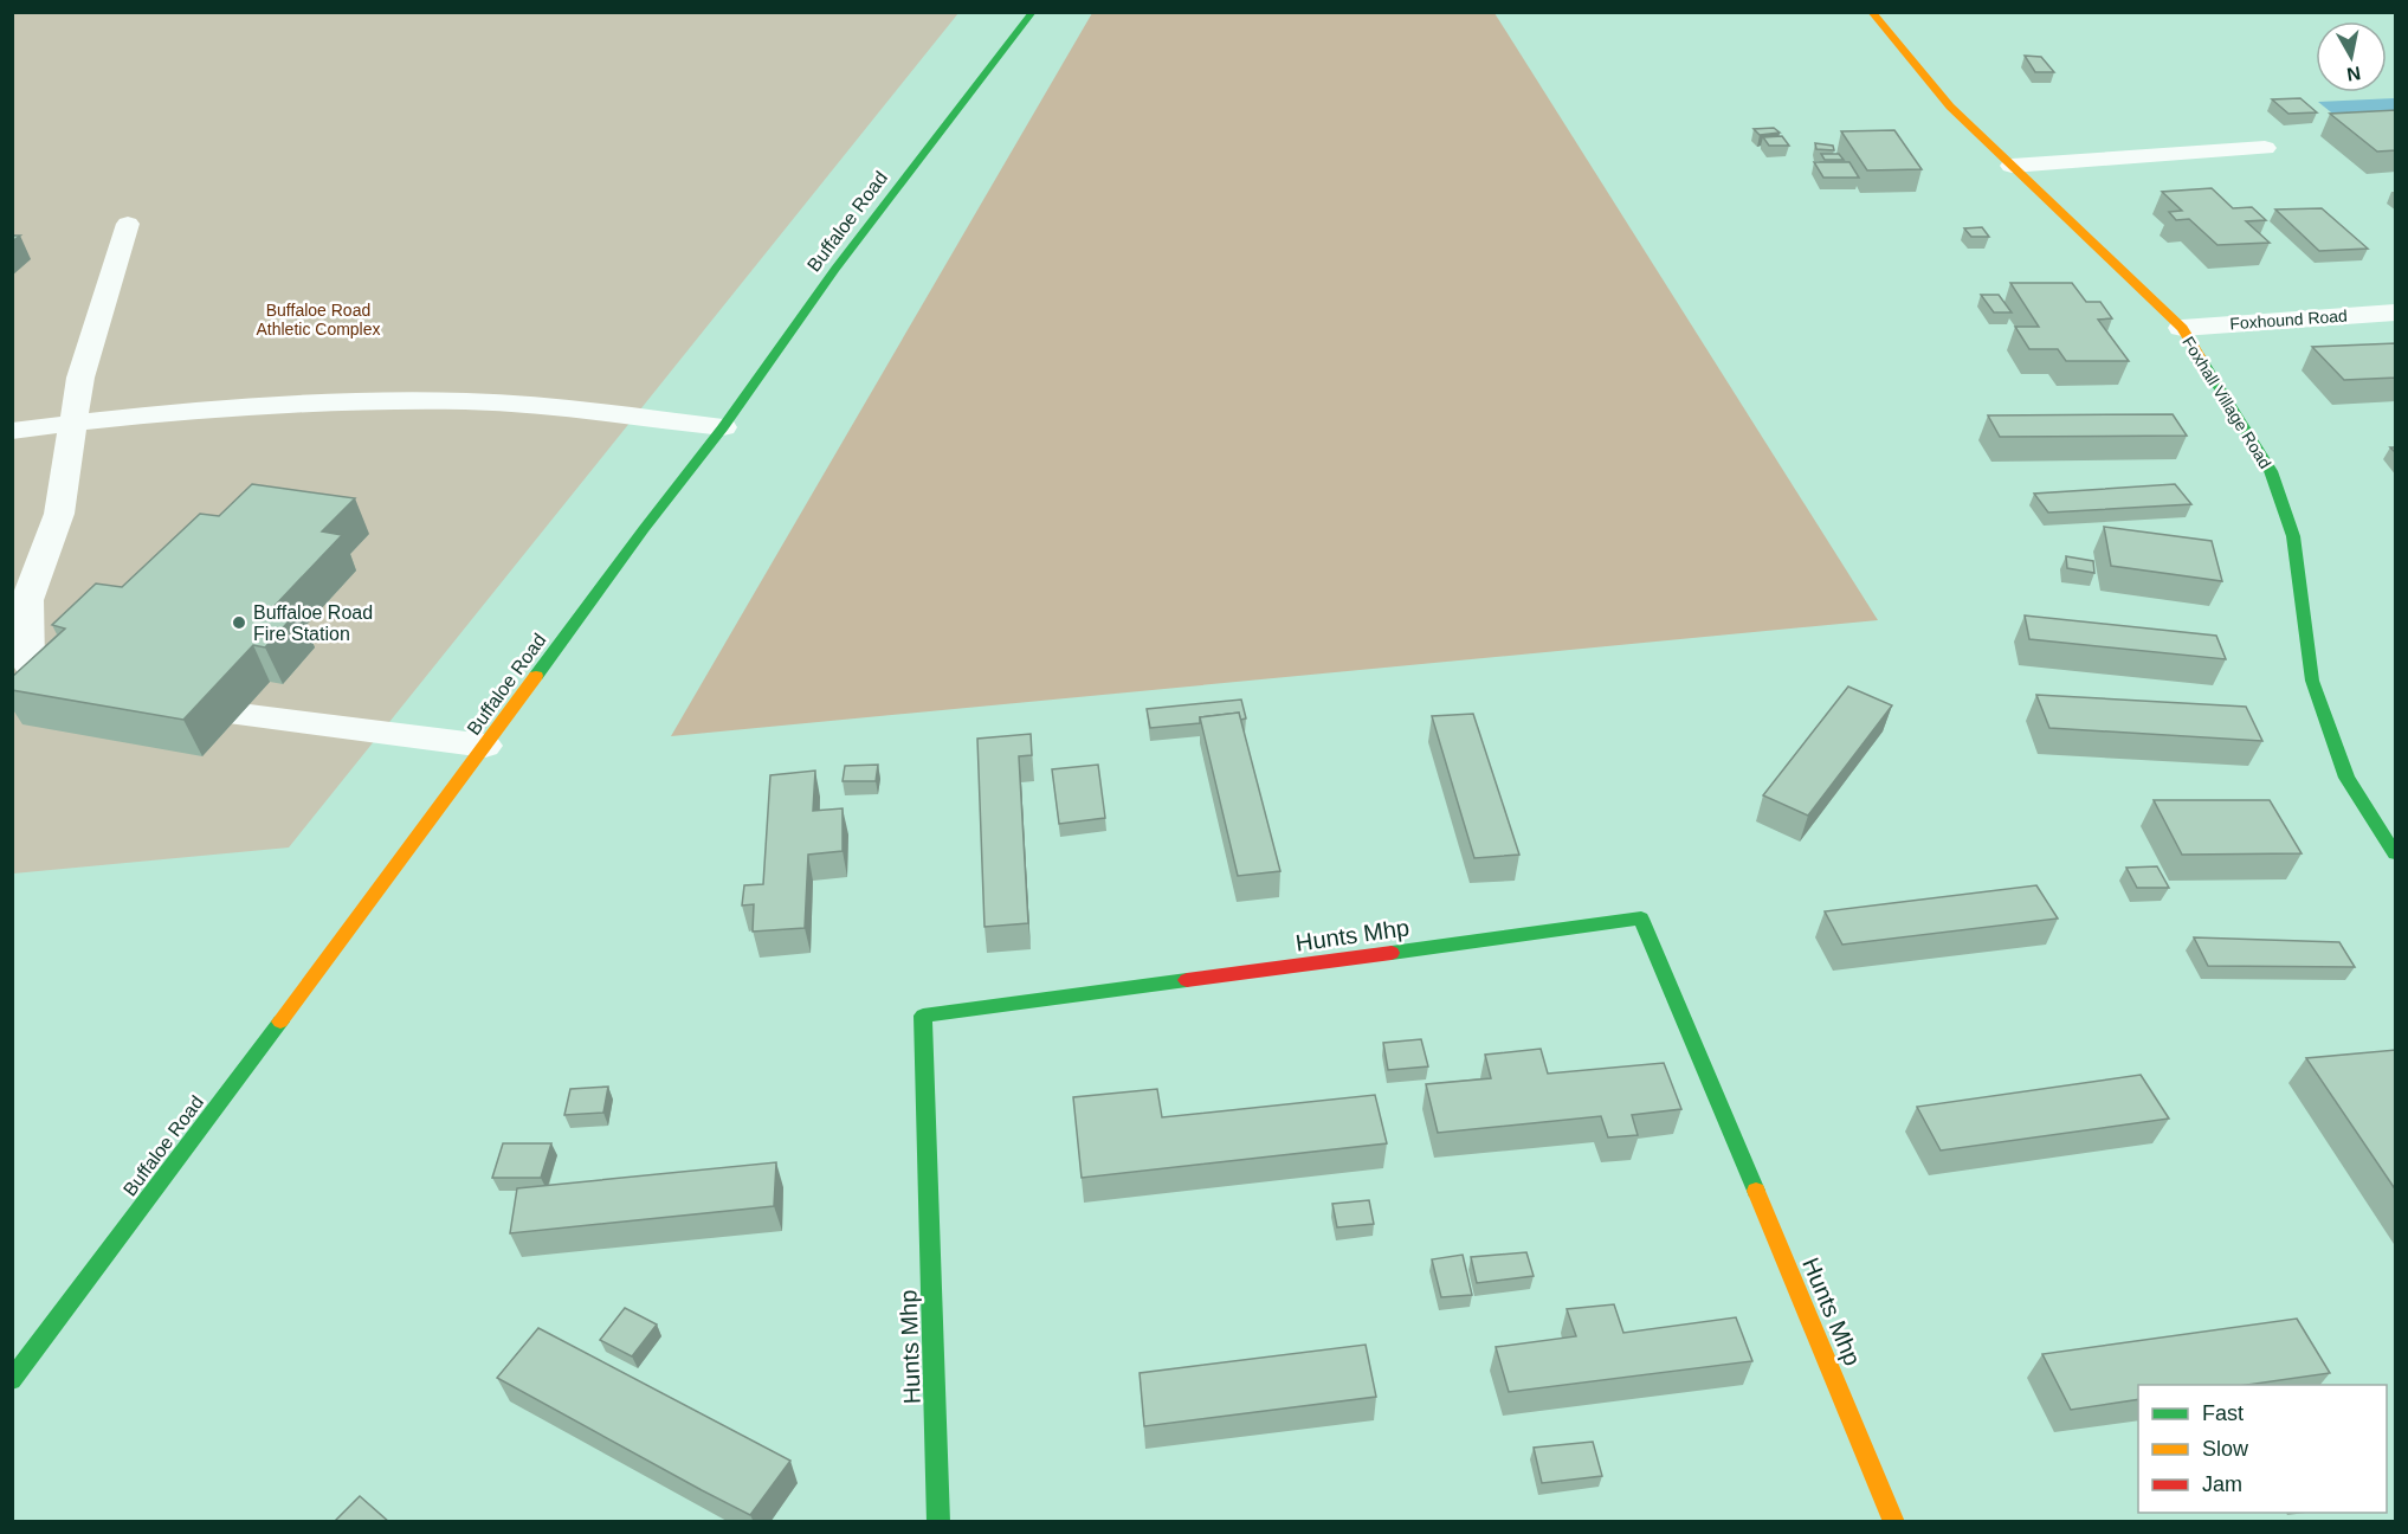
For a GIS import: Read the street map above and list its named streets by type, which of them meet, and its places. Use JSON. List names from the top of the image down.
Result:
{
  "streets": {
    "street": [
      "Buffaloe Road",
      "Foxhound Road",
      "Foxhall Village Road",
      "Hunts Mhp"
    ]
  },
  "crossings": [
    ["Foxhound Road", "Foxhall Village Road"]
  ],
  "parks": ["Buffaloe Road Athletic Complex"],
  "places": ["Buffaloe Road Fire Station"],
  "legend": ["Fast", "Slow", "Jam"],
  "north": "bottom"
}
